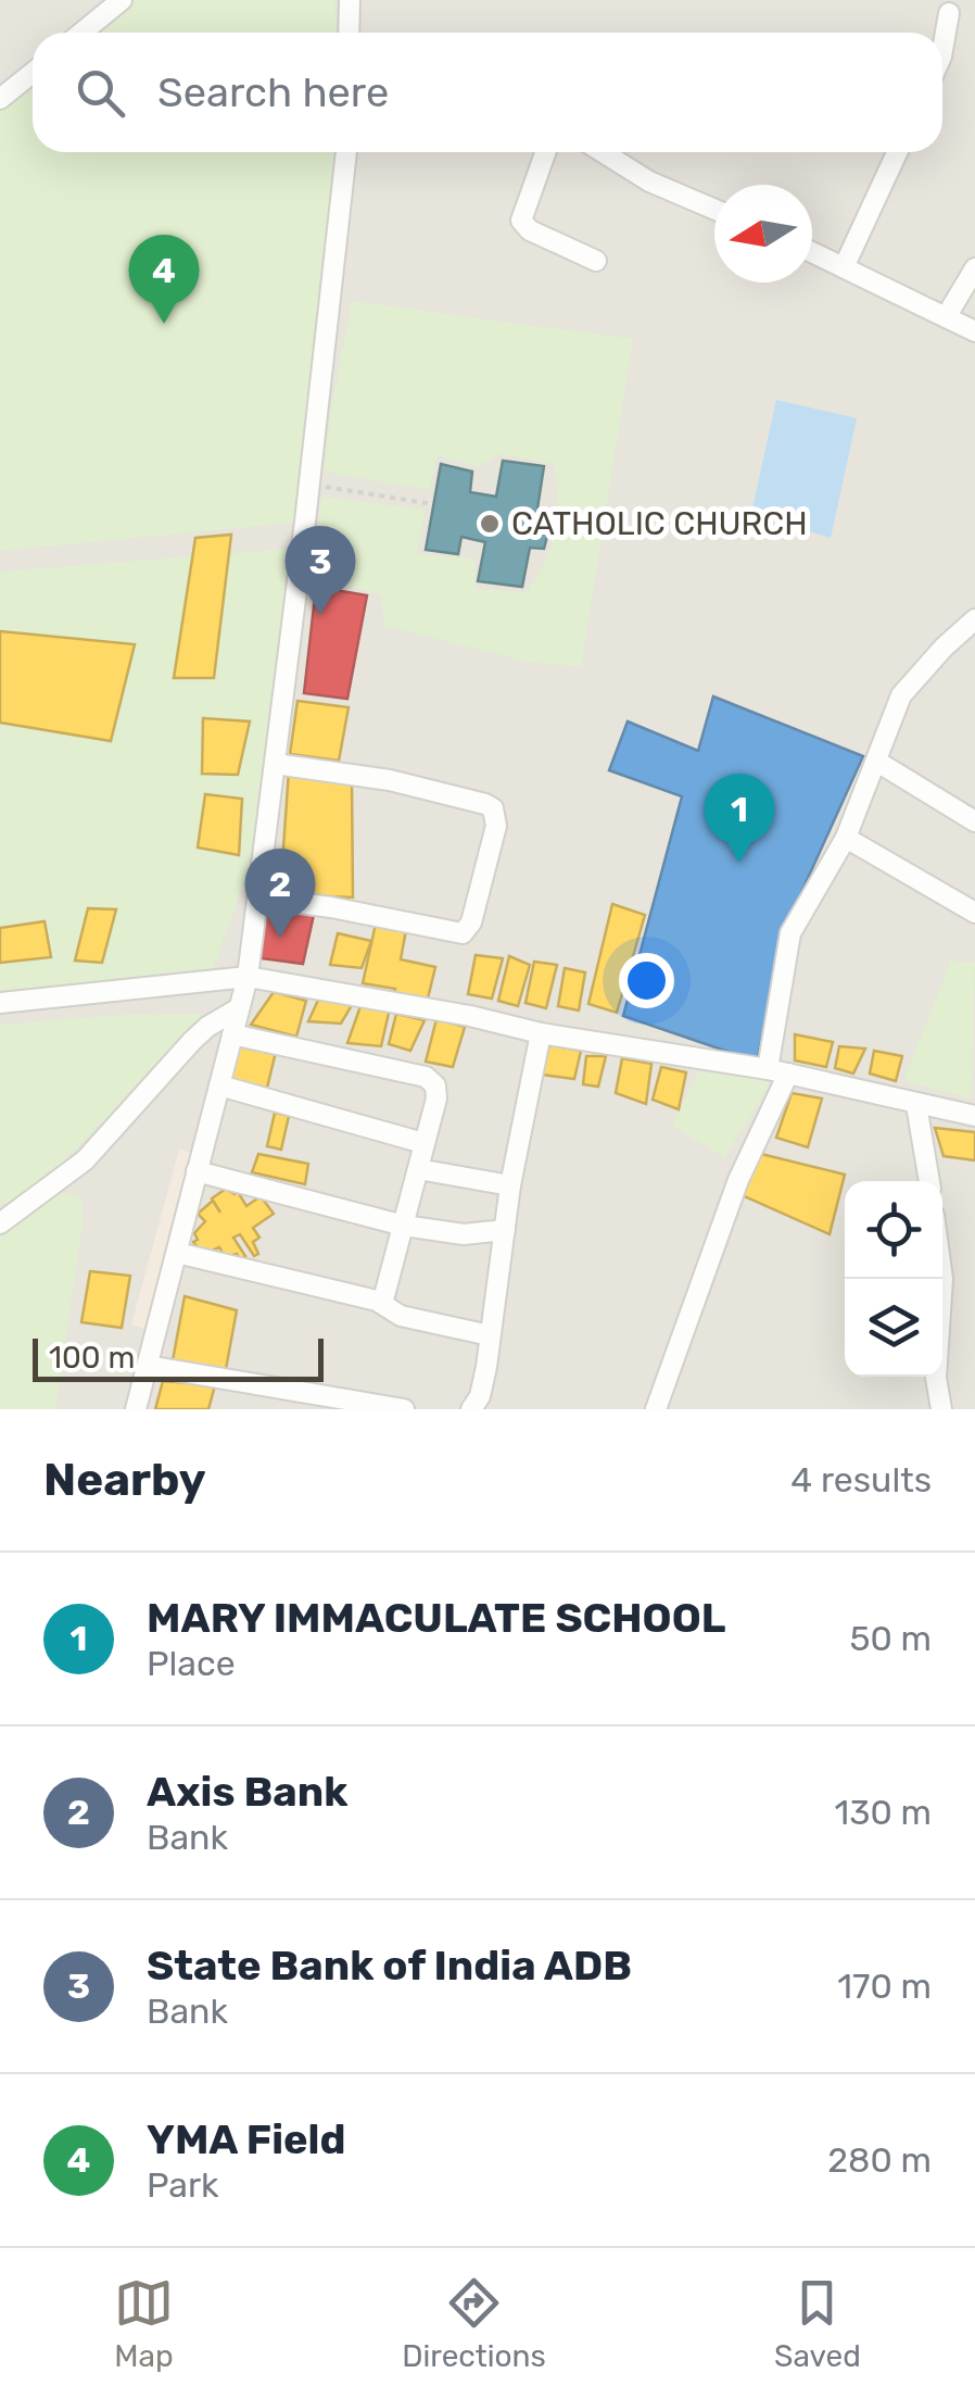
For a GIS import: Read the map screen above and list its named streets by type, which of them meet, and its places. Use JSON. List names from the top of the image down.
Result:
{
  "places": ["CATHOLIC CHURCH"],
  "scale_bar": "100 m",
  "north": "left",
  "page": {
    "search": "Search here",
    "pins": [
      "4",
      "3",
      "1",
      "2"
    ],
    "scale": "100 m",
    "heading": ["Nearby", "4 results"],
    "list": [
      {
        "mark": "1",
        "name": "MARY IMMACULATE SCHOOL",
        "note": "Place",
        "value": "50 m"
      },
      {
        "mark": "2",
        "name": "Axis Bank",
        "note": "Bank",
        "value": "130 m"
      },
      {
        "mark": "3",
        "name": "State Bank of India ADB",
        "note": "Bank",
        "value": "170 m"
      },
      {
        "mark": "4",
        "name": "YMA Field",
        "note": "Park",
        "value": "280 m"
      }
    ],
    "nav": ["Map", "Directions", "Saved"]
  }
}
